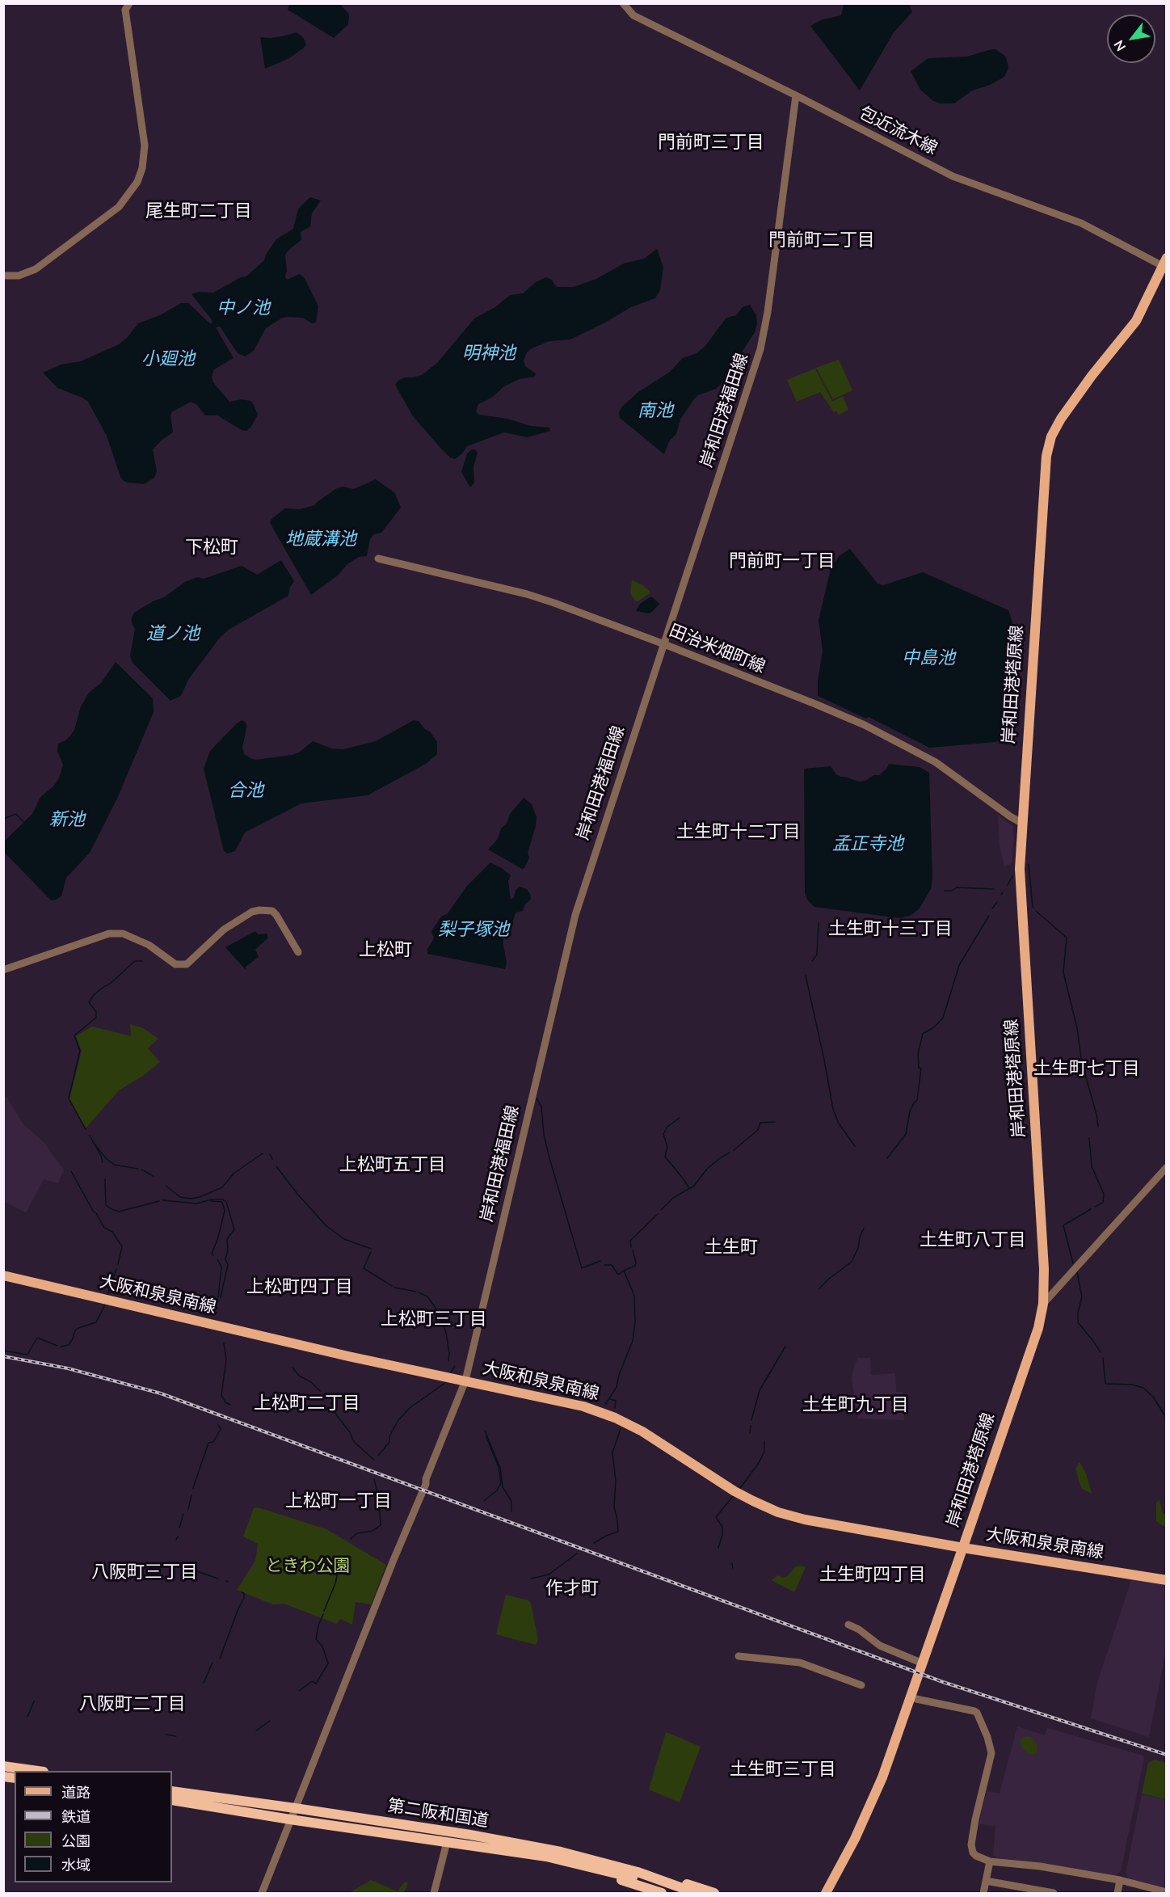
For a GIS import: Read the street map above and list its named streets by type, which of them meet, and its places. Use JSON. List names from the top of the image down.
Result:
{
  "streets": {
    "highway": ["第二阪和国道"],
    "main road": ["岸和田港塔原線", "大阪和泉泉南線"],
    "street": ["包近流木線", "岸和田港福田線", "田治米畑町線"]
  },
  "crossings": [
    ["包近流木線", "岸和田港福田線"],
    ["包近流木線", "岸和田港塔原線"],
    ["岸和田港福田線", "田治米畑町線"],
    ["岸和田港福田線", "大阪和泉泉南線"],
    ["岸和田港福田線", "第二阪和国道"],
    ["田治米畑町線", "岸和田港塔原線"],
    ["岸和田港塔原線", "大阪和泉泉南線"]
  ],
  "districts": [
    "門前町三丁目",
    "尾生町二丁目",
    "門前町二丁目",
    "下松町",
    "門前町一丁目",
    "土生町十二丁目",
    "土生町十三丁目",
    "上松町",
    "土生町七丁目",
    "上松町五丁目",
    "土生町八丁目",
    "土生町",
    "上松町四丁目",
    "上松町三丁目",
    "上松町二丁目",
    "土生町九丁目",
    "上松町一丁目",
    "八阪町三丁目",
    "土生町四丁目",
    "作才町",
    "八阪町二丁目",
    "土生町三丁目"
  ],
  "water": [
    "中ノ池",
    "明神池",
    "小廻池",
    "南池",
    "地蔵溝池",
    "道ノ池",
    "中島池",
    "合池",
    "新池",
    "孟正寺池",
    "梨子塚池"
  ],
  "parks": ["ときわ公園"],
  "legend": [
    "道路",
    "鉄道",
    "公園",
    "水域"
  ],
  "north": "bottom left"
}
